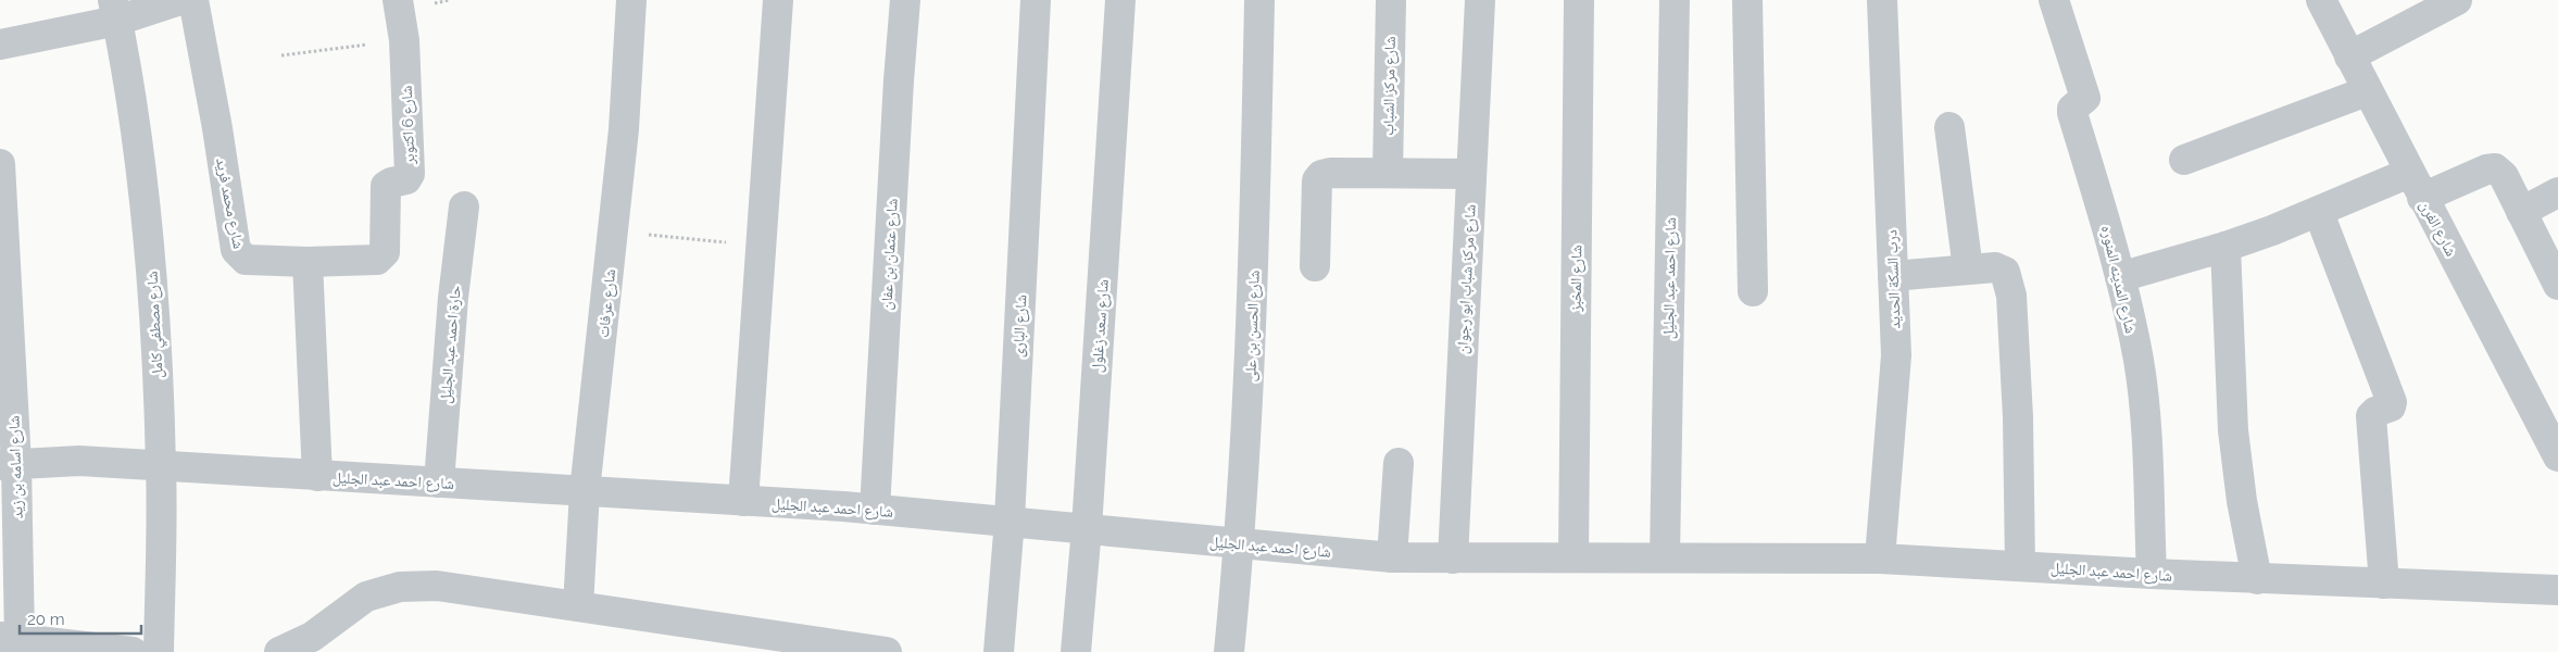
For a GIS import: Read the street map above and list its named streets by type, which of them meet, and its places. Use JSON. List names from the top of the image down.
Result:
{
  "streets": {
    "street": [
      "شارع مركز الشباب",
      "شارع 6 اكتوبر",
      "شارع محمد فريد",
      "شارع الفرن",
      "شارع عثمان بن عفان",
      "شارع المخبز",
      "شارع احمد عبد الجليل",
      "شارع مركز شباب ابو رجوان",
      "درب السكة الحديد",
      "شارع المدينه المنوره",
      "شارع عرفات",
      "شارع مصطفي كامل",
      "شارع البارى",
      "شارع سعد زغلول",
      "شارع الحسن بن على",
      "حارة احمد عبد الجليل",
      "شارع اسامه بن زيد"
    ]
  },
  "crossings": [
    ["شارع 6 اكتوبر", "شارع محمد فريد"],
    ["شارع عثمان بن عفان", "شارع احمد عبد الجليل"],
    ["شارع المخبز", "شارع احمد عبد الجليل"],
    ["شارع احمد عبد الجليل", "شارع مركز شباب ابو رجوان"],
    ["شارع احمد عبد الجليل", "درب السكة الحديد"],
    ["شارع احمد عبد الجليل", "شارع المدينه المنوره"],
    ["شارع احمد عبد الجليل", "شارع عرفات"],
    ["شارع احمد عبد الجليل", "شارع مصطفي كامل"],
    ["شارع احمد عبد الجليل", "شارع البارى"],
    ["شارع احمد عبد الجليل", "شارع سعد زغلول"],
    ["شارع احمد عبد الجليل", "شارع الحسن بن على"],
    ["شارع احمد عبد الجليل", "حارة احمد عبد الجليل"],
    ["شارع احمد عبد الجليل", "شارع اسامه بن زيد"]
  ],
  "scale_bar": "20 m"
}
